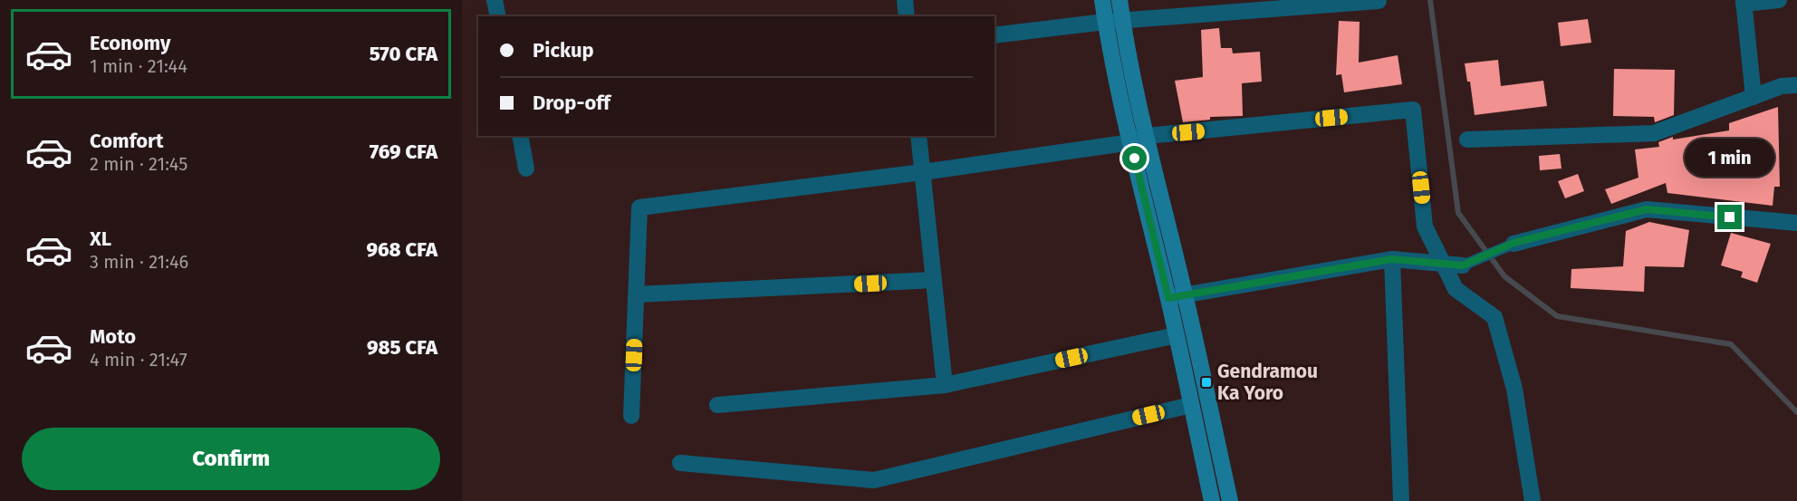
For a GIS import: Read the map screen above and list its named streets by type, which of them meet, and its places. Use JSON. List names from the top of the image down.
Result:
{
  "places": {
    "transit": ["Gendramou Ka Yoro"]
  },
  "page": {
    "list": [
      {
        "name": "Economy",
        "note": "1 min · 21:44",
        "value": "570 CFA"
      },
      {
        "name": "Comfort",
        "note": "2 min · 21:45",
        "value": "769 CFA"
      },
      {
        "name": "XL",
        "note": "3 min · 21:46",
        "value": "968 CFA"
      },
      {
        "name": "Moto",
        "note": "4 min · 21:47",
        "value": "985 CFA"
      }
    ],
    "banner": ["Pickup", "Drop-off"],
    "bubble": "1 min",
    "buttons": "Confirm"
  }
}
